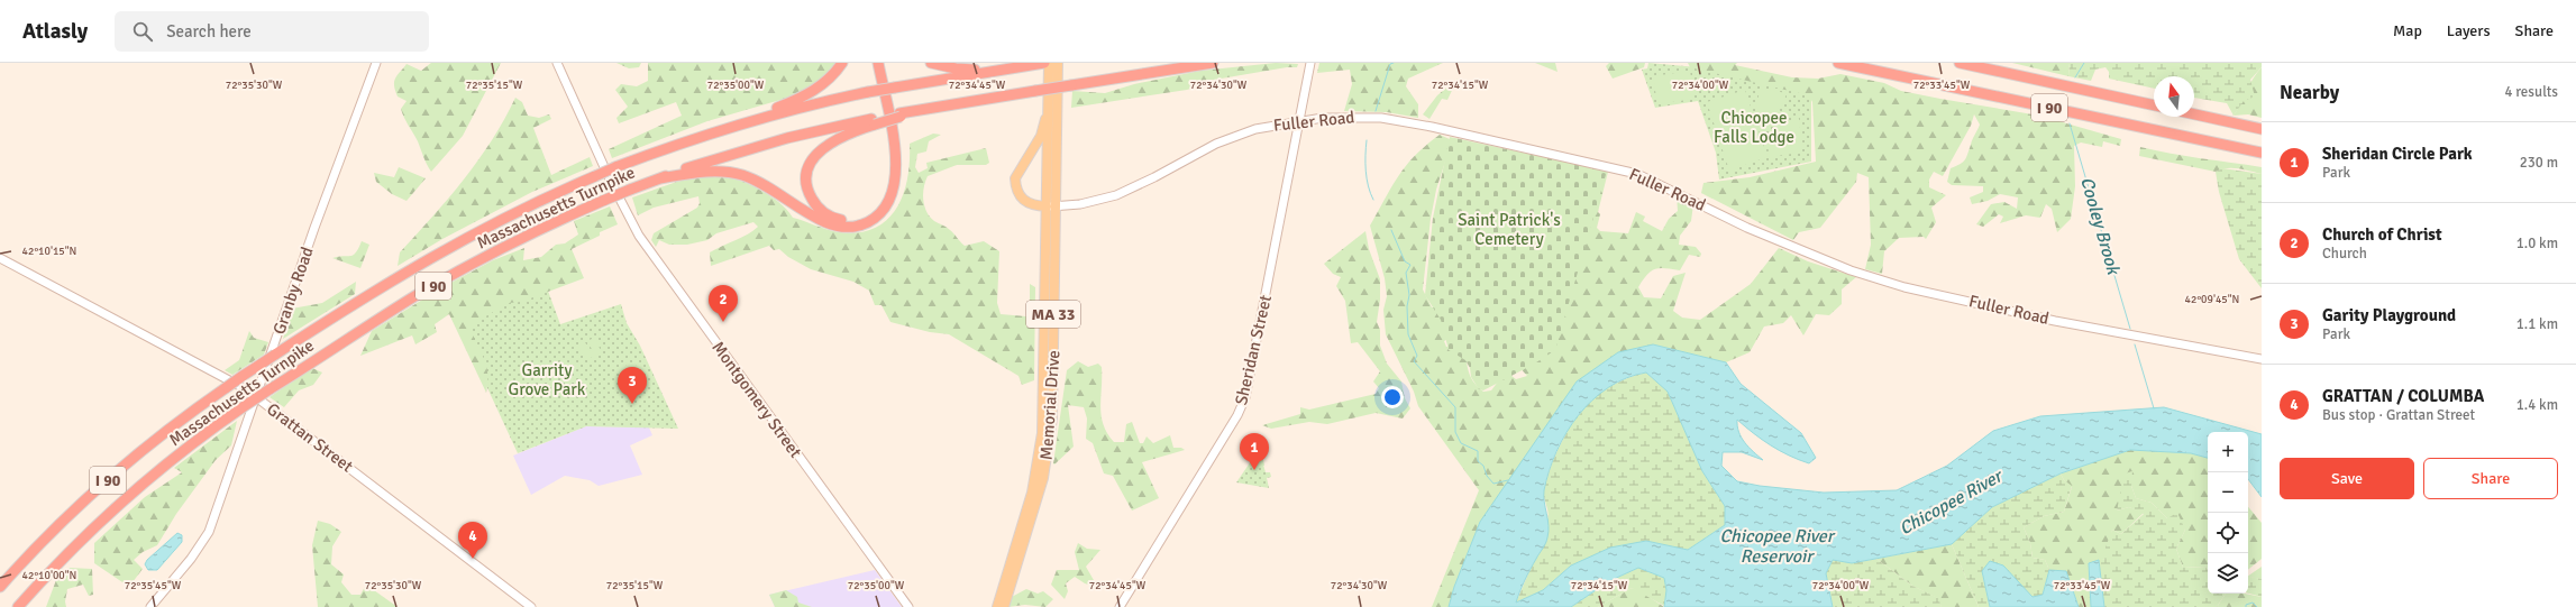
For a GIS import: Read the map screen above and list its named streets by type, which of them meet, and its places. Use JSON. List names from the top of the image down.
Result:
{
  "streets": {
    "highway": ["I 90", "Massachusetts Turnpike"],
    "main road": [
      "Fuller Road",
      "Granby Road",
      "MA 33",
      "Sheridan Street",
      "Montgomery Street",
      "Memorial Drive",
      "Grattan Street"
    ]
  },
  "crossings": [
    ["Fuller Road", "Sheridan Street"],
    ["Fuller Road", "Memorial Drive"],
    ["Granby Road", "Grattan Street"]
  ],
  "water": ["Cooley Brook", "Chicopee River", "Chicopee River Reservoir"],
  "parks": ["Chicopee Falls Lodge", "Saint Patrick's Cemetery", "Garrity Grove Park"],
  "north": "top",
  "page": {
    "header": "Atlasly",
    "search": "Search here",
    "nav": ["Map", "Layers", "Share"],
    "heading": ["Nearby", "4 results"],
    "list": [
      {
        "mark": "1",
        "name": "Sheridan Circle Park",
        "note": "Park",
        "value": "230 m"
      },
      {
        "mark": "2",
        "name": "Church of Christ",
        "note": "Church",
        "value": "1.0 km"
      },
      {
        "mark": "3",
        "name": "Garity Playground",
        "note": "Park",
        "value": "1.1 km"
      },
      {
        "mark": "4",
        "name": "GRATTAN / COLUMBA",
        "note": "Bus stop · Grattan Street",
        "value": "1.4 km"
      }
    ],
    "pins": [
      "2",
      "3",
      "1",
      "4"
    ],
    "map_buttons": ["+", "−"],
    "buttons": ["Save", "Share"]
  },
  "coordinates": [
    "72°35'30\"W",
    "72°35'15\"W",
    "72°35'00\"W",
    "72°34'45\"W",
    "72°34'30\"W",
    "72°34'15\"W",
    "72°34'00\"W",
    "72°33'45\"W",
    "42°10'15\"N",
    "42°09'45\"N",
    "42°10'00\"N",
    "72°35'45\"W"
  ]
}
